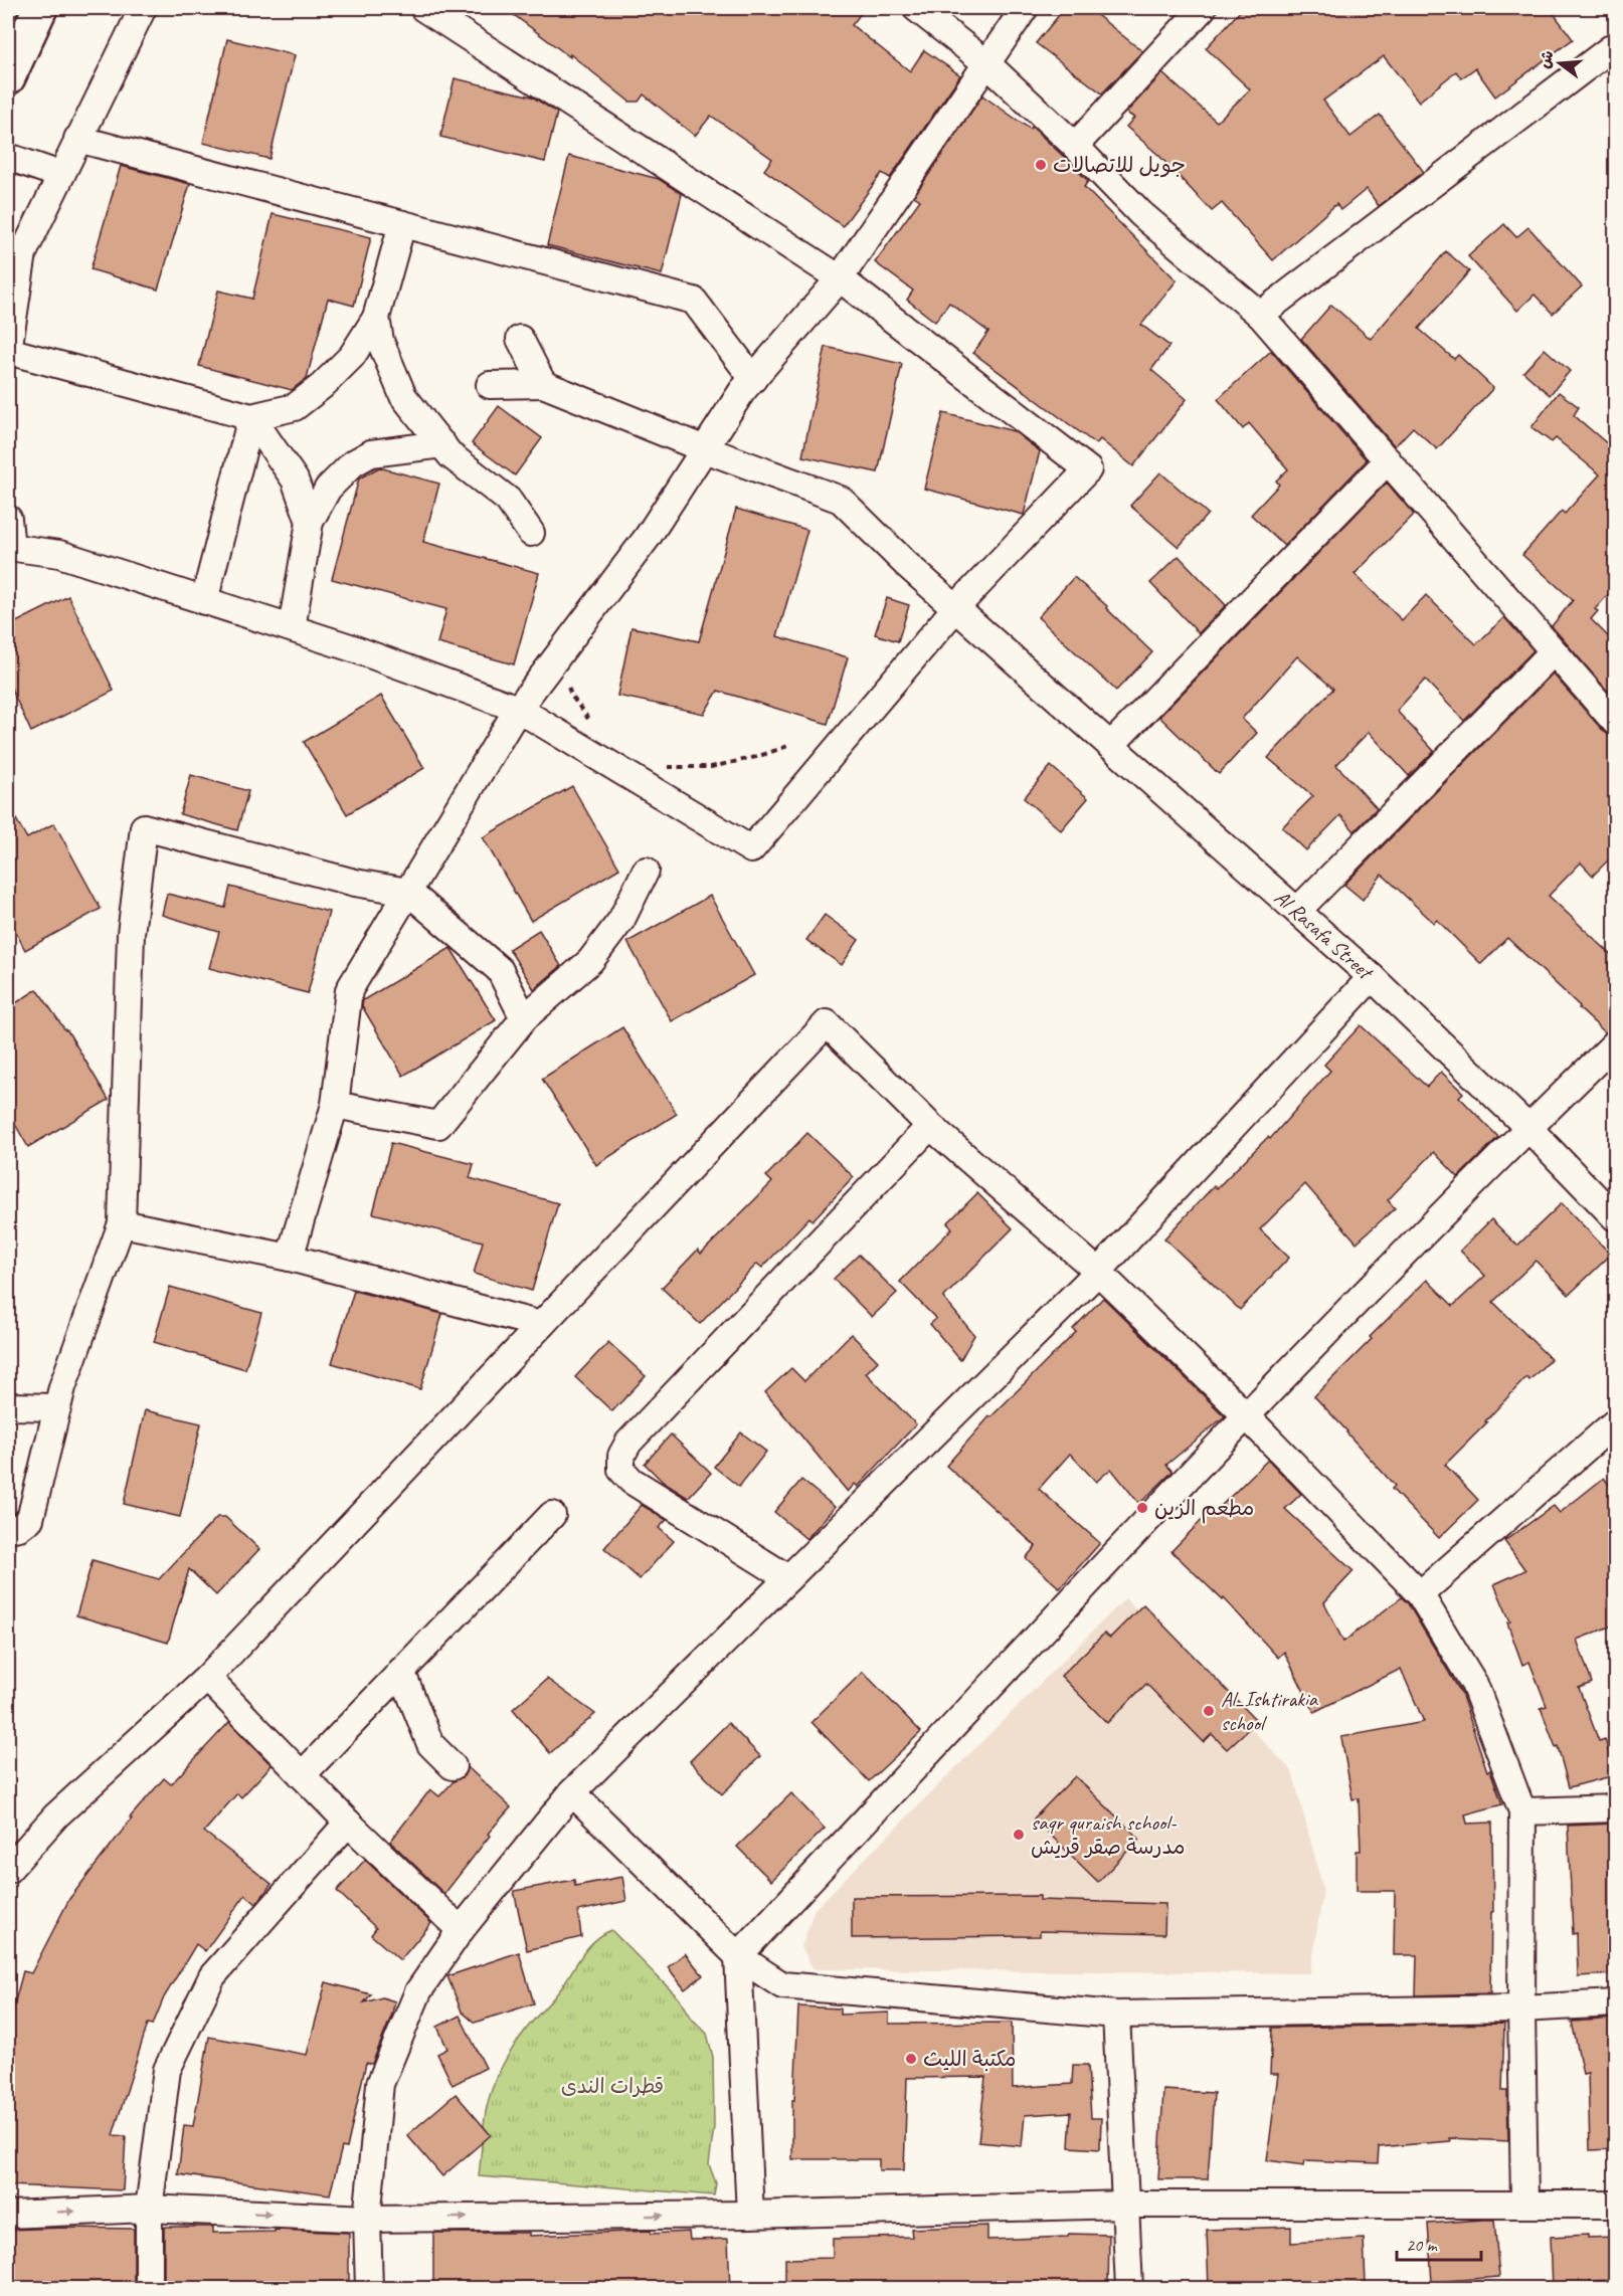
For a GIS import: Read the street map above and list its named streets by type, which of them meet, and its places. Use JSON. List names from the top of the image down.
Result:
{
  "streets": {
    "street": ["Al Rasafa Street"]
  },
  "parks": ["قطرات الندى"],
  "places": [
    "جويل للاتصالات",
    "مطعم الزين",
    "Al_Ishtirakia school",
    "saqr quraish school- مدرسة صقر قريش",
    "مكتبة الليث"
  ],
  "scale_bar": "20 m",
  "north": "left"
}
